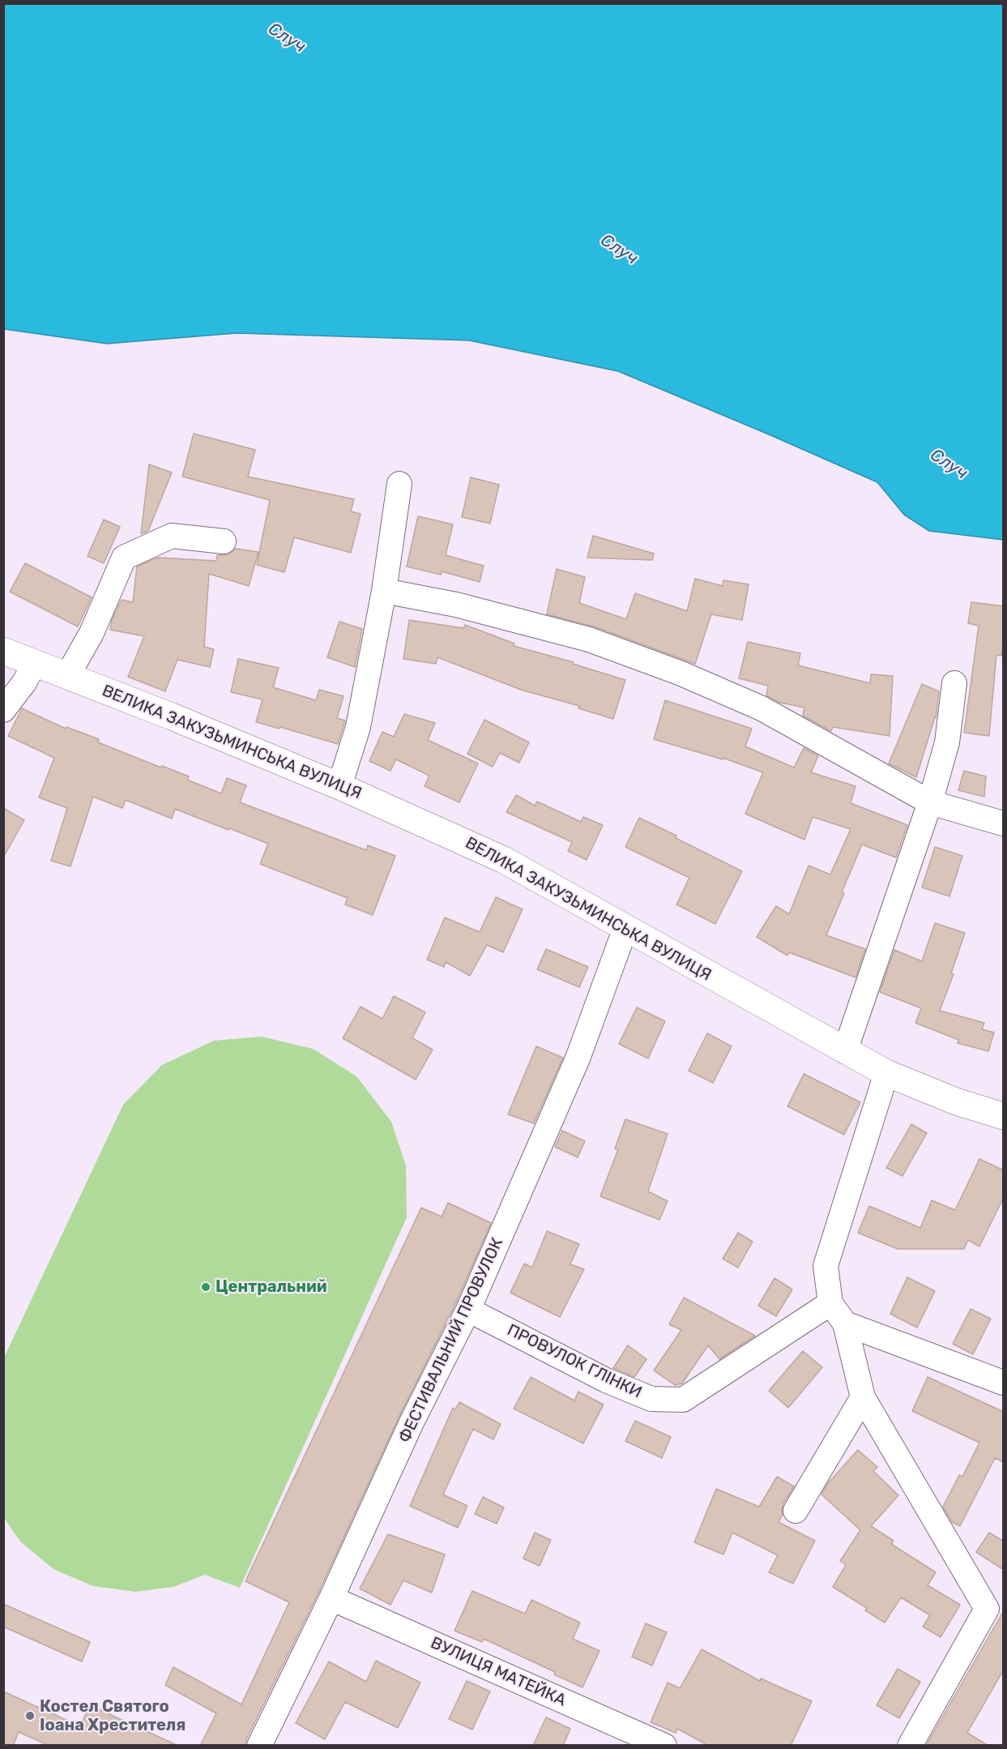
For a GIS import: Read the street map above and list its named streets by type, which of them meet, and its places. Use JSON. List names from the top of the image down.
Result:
{
  "streets": {
    "street": [
      "ВЕЛИКА ЗАКУЗЬМИНСЬКА ВУЛИЦЯ",
      "ФЕСТИВАЛЬНИЙ ПРОВУЛОК",
      "ПРОВУЛОК ГЛІНКИ",
      "ВУЛИЦЯ МАТЕЙКА"
    ]
  },
  "crossings": [
    ["ВЕЛИКА ЗАКУЗЬМИНСЬКА ВУЛИЦЯ", "ФЕСТИВАЛЬНИЙ ПРОВУЛОК"],
    ["ФЕСТИВАЛЬНИЙ ПРОВУЛОК", "ПРОВУЛОК ГЛІНКИ"],
    ["ФЕСТИВАЛЬНИЙ ПРОВУЛОК", "ВУЛИЦЯ МАТЕЙКА"]
  ],
  "water": ["Случ"],
  "places": ["Центральний", "Костел Святого Іоана Хрестителя"]
}
